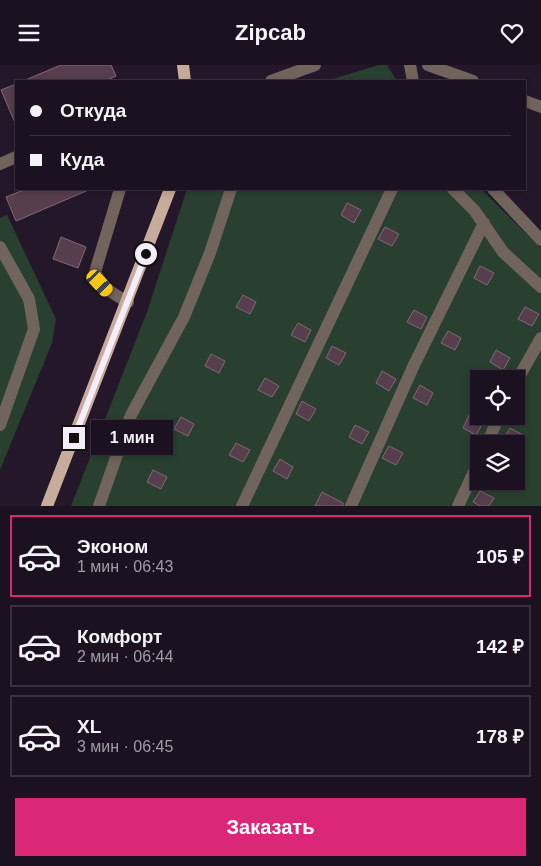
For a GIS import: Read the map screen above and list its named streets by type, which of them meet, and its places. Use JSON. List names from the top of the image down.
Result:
{
  "page": {
    "header": "Zipcab",
    "banner": ["Откуда", "Куда"],
    "bubble": "1 мин",
    "list": [
      {
        "name": "Эконом",
        "note": "1 мин · 06:43",
        "value": "105 ₽"
      },
      {
        "name": "Комфорт",
        "note": "2 мин · 06:44",
        "value": "142 ₽"
      },
      {
        "name": "XL",
        "note": "3 мин · 06:45",
        "value": "178 ₽"
      }
    ],
    "buttons": "Заказать"
  }
}
